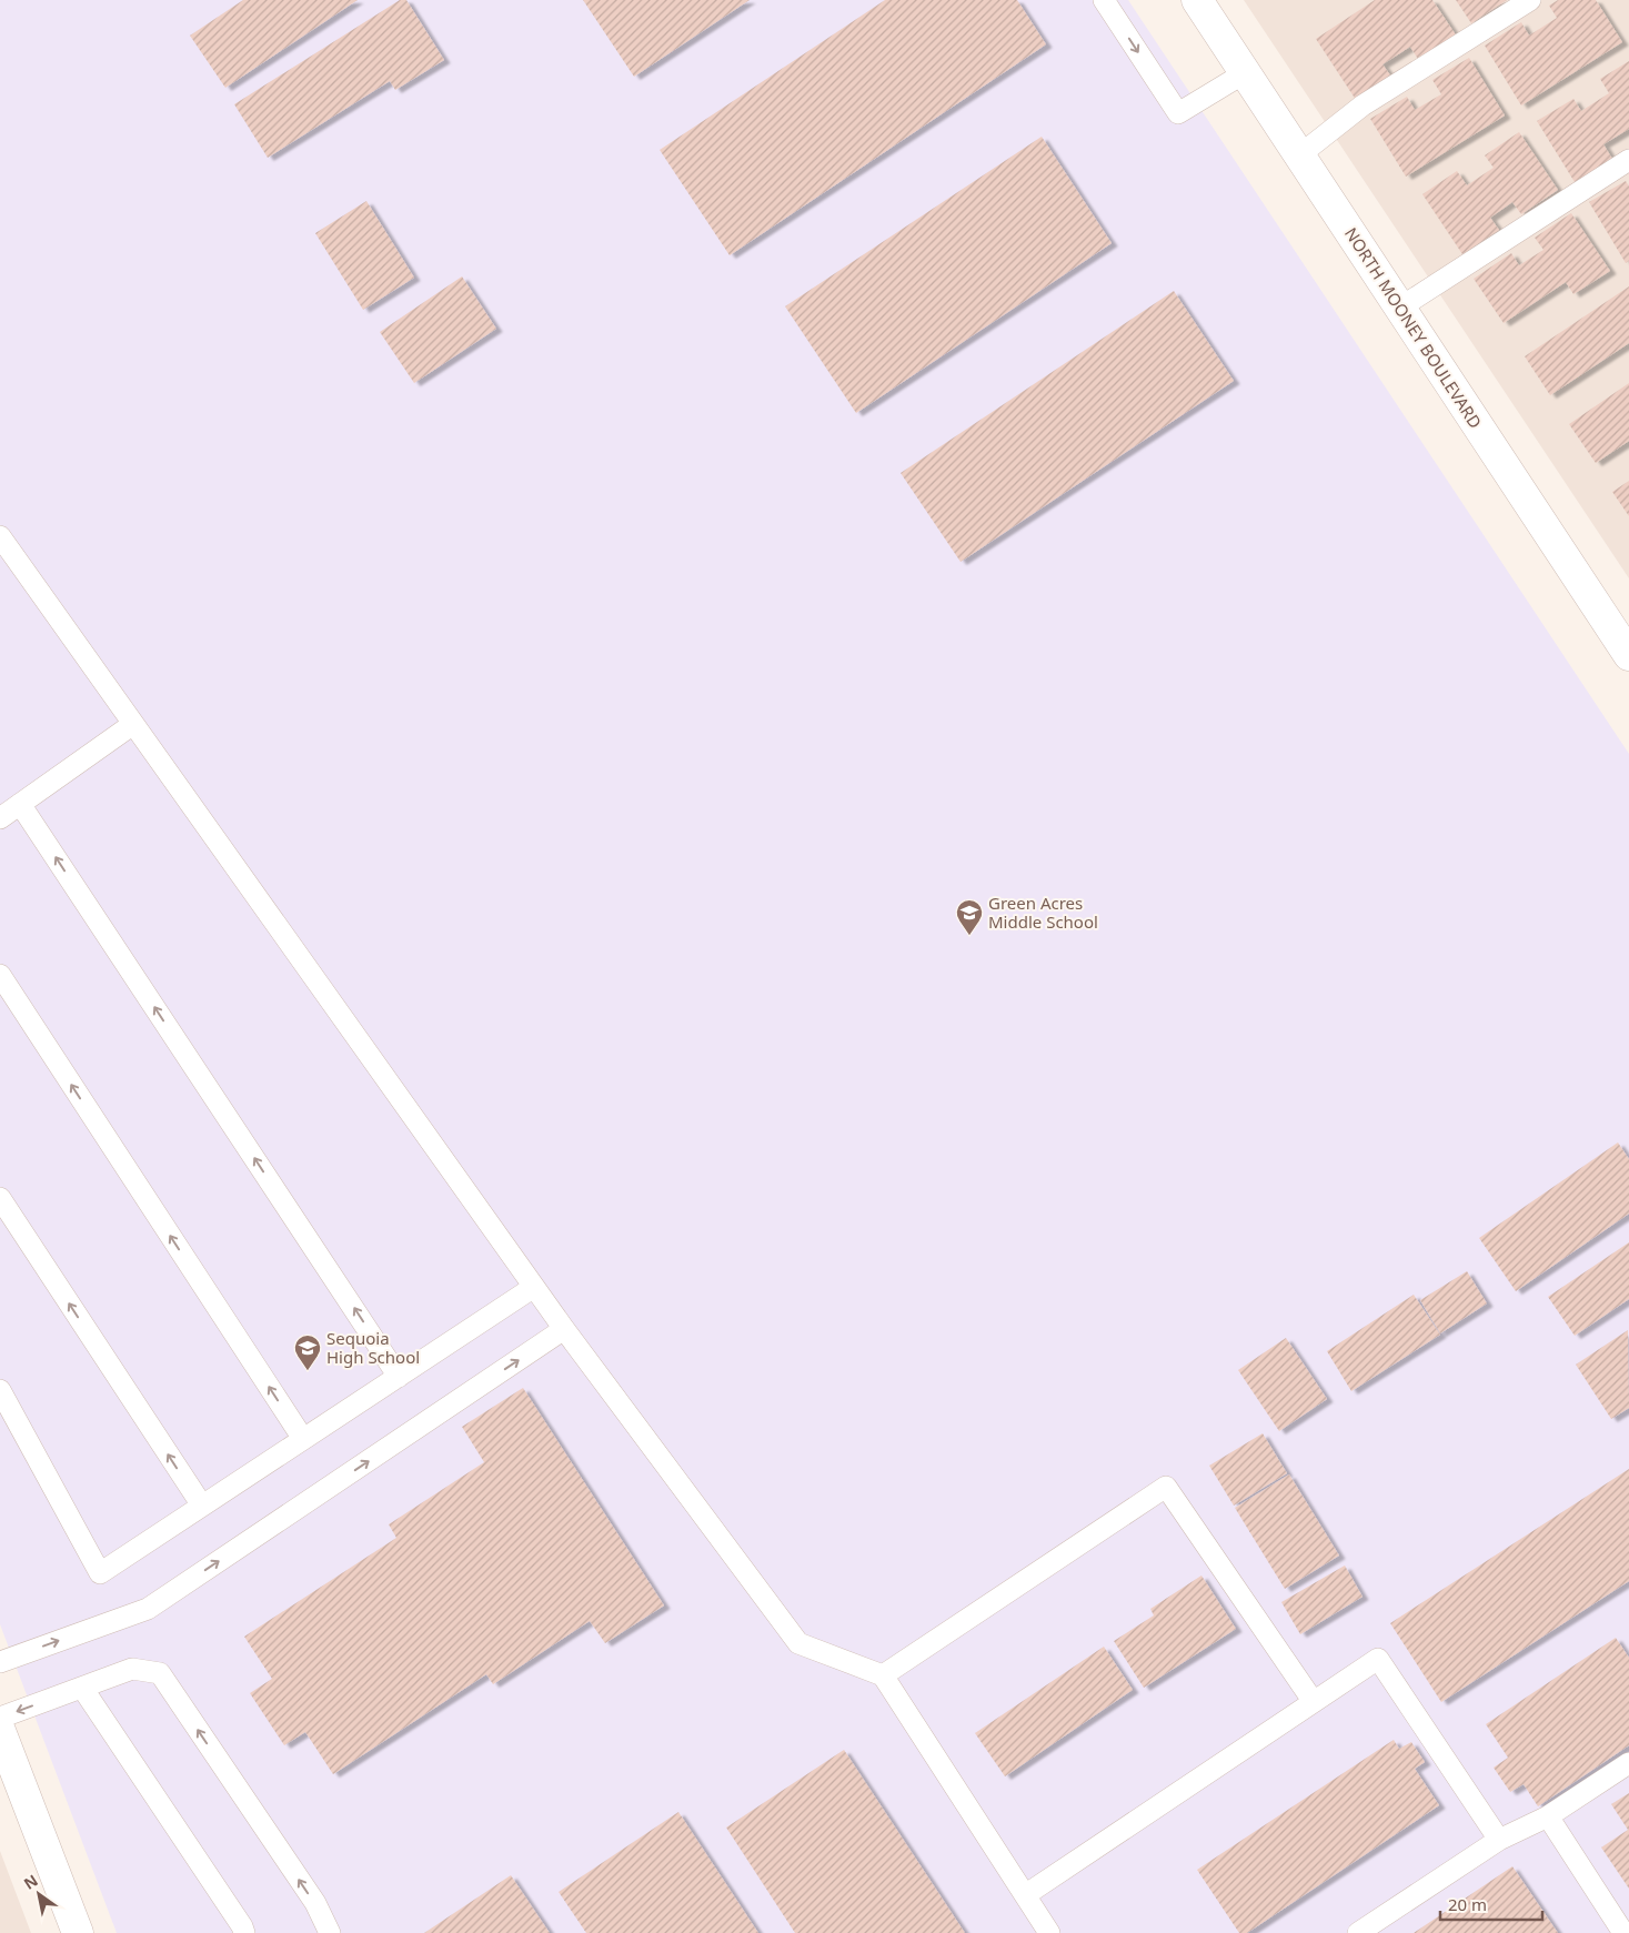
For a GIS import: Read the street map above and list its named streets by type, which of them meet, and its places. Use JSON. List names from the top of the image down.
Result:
{
  "streets": {
    "street": ["NORTH MOONEY BOULEVARD"]
  },
  "places": {
    "school or university": ["Green Acres Middle School", "Sequoia High School"]
  },
  "scale_bar": "20 m",
  "north": "top left"
}
